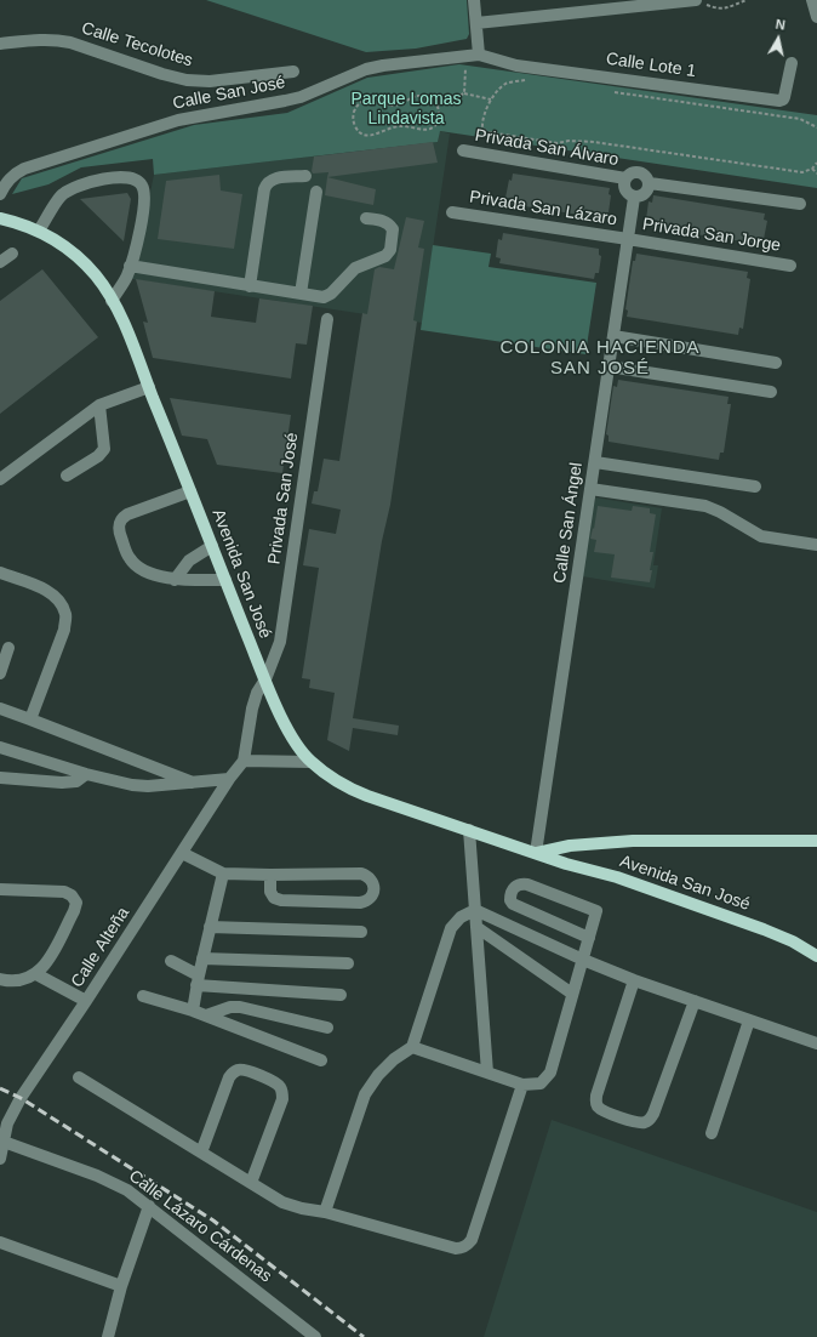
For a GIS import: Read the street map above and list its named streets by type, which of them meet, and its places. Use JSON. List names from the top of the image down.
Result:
{
  "streets": {
    "main road": ["Avenida San José"],
    "street": [
      "Calle Tecolotes",
      "Calle Lote 1",
      "Calle San José",
      "Privada San Álvaro",
      "Privada San Lázaro",
      "Privada San Jorge",
      "Privada San José",
      "Calle San Ángel",
      "Calle Alteña",
      "Calle Lázaro Cárdenas"
    ]
  },
  "crossings": [
    ["Calle Lote 1", "Calle San José"],
    ["Privada San Álvaro", "Calle San Ángel"],
    ["Privada San Lázaro", "Privada San Jorge"],
    ["Privada San Lázaro", "Calle San Ángel"],
    ["Privada San Jorge", "Calle San Ángel"],
    ["Privada San José", "Avenida San José"],
    ["Privada San José", "Calle Alteña"],
    ["Calle San Ángel", "Avenida San José"],
    ["Avenida San José", "Calle Alteña"],
    ["Calle Alteña", "Calle Lázaro Cárdenas"]
  ],
  "districts": ["COLONIA HACIENDA SAN JOSÉ"],
  "parks": ["Parque Lomas Lindavista"],
  "north": "top"
}
